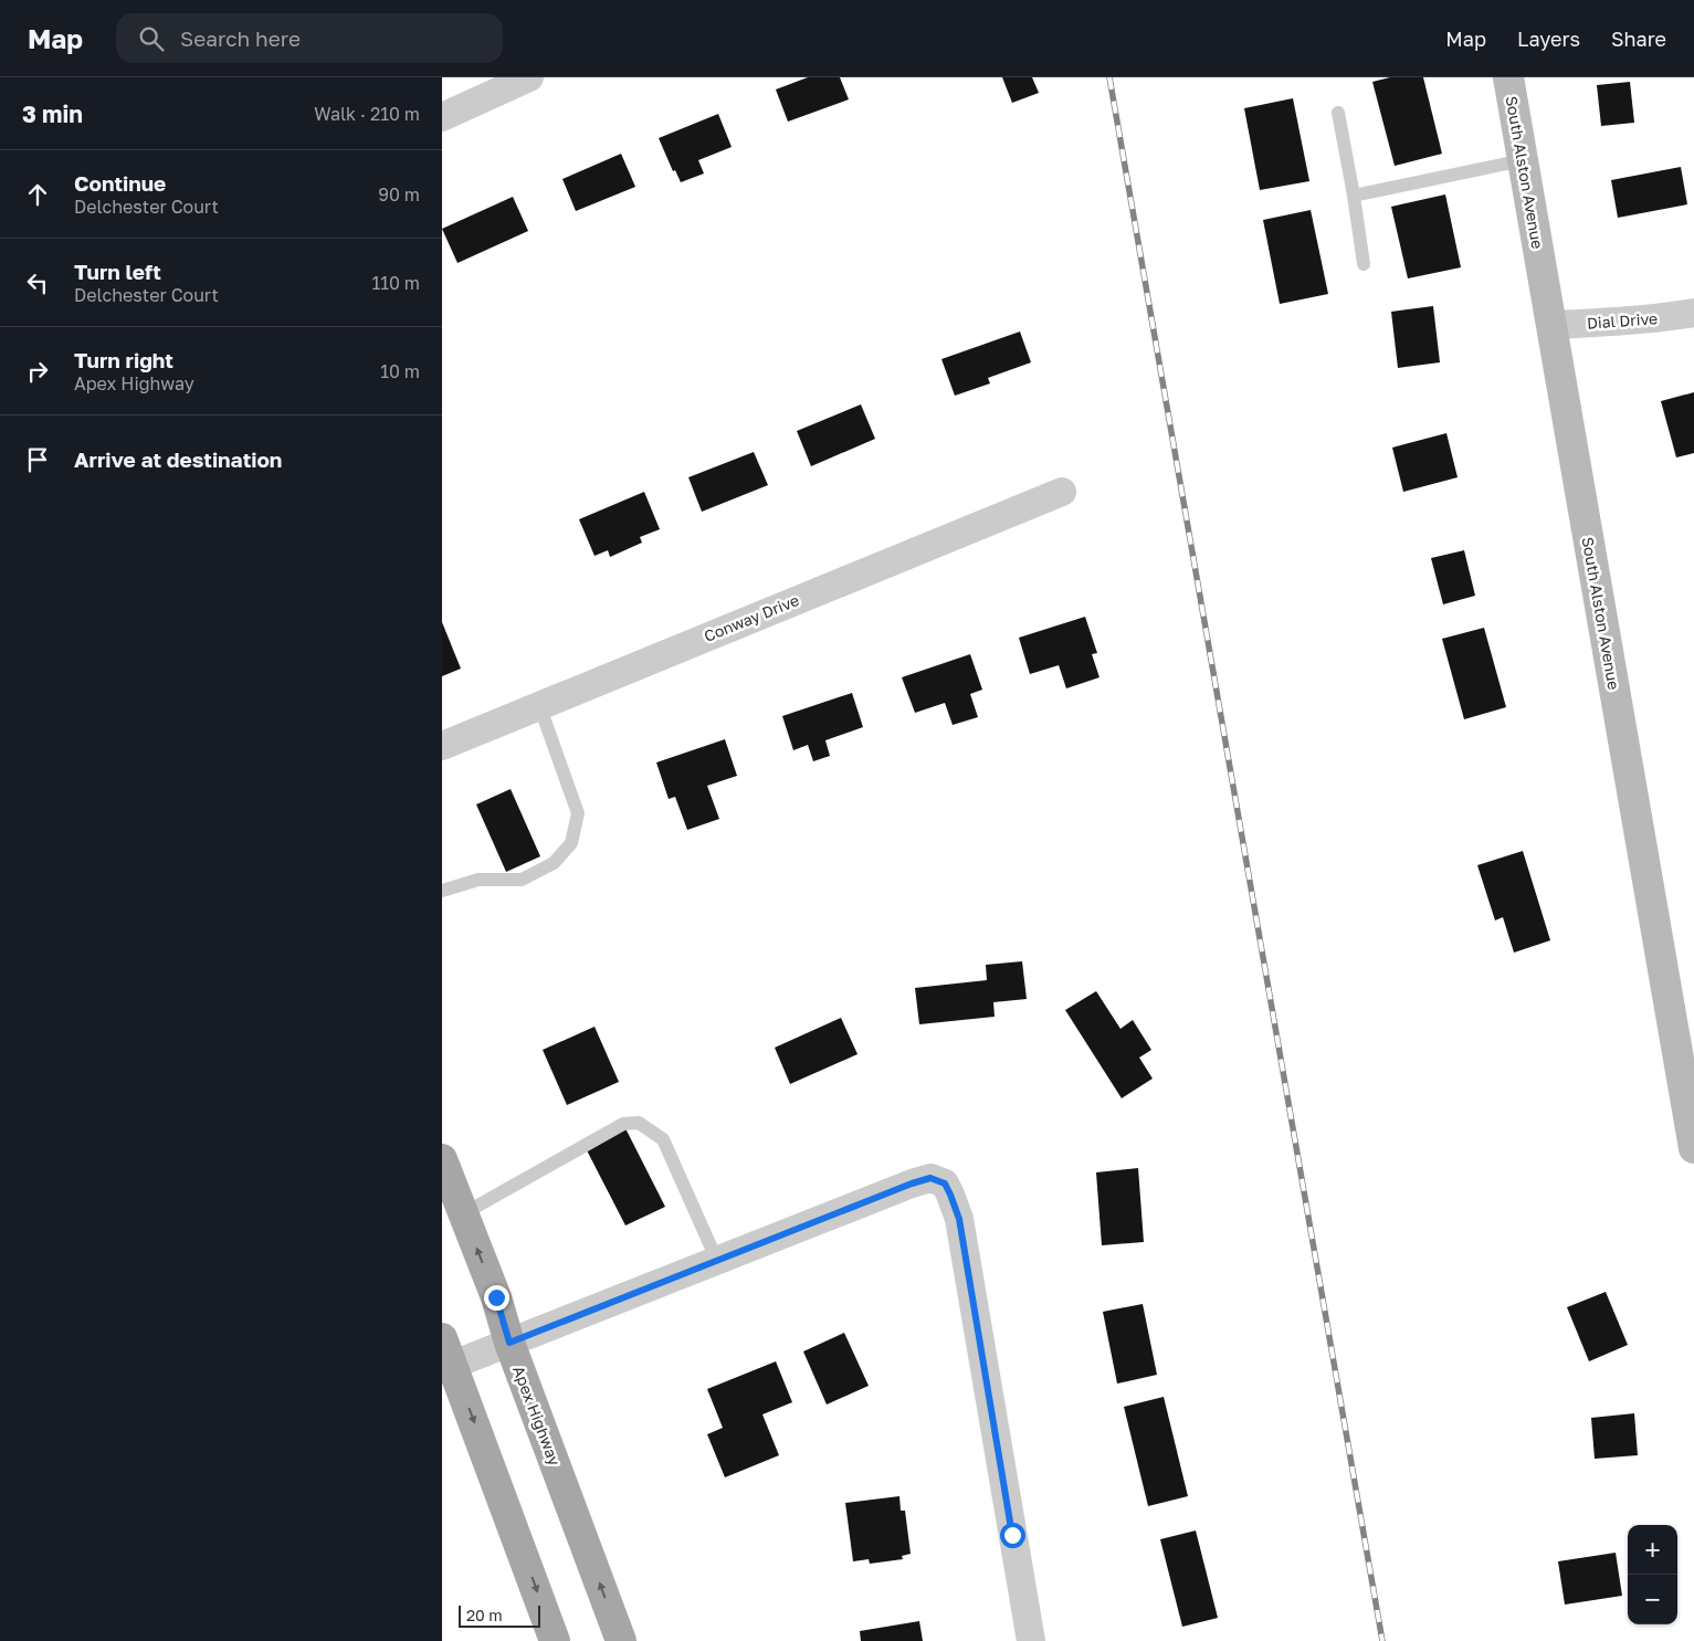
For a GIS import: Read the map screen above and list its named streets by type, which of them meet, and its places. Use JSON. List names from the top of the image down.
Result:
{
  "streets": {
    "main road": ["Apex Highway"],
    "street": ["South Alston Avenue", "Dial Drive", "Conway Drive"]
  },
  "crossings": [
    ["South Alston Avenue", "Dial Drive"]
  ],
  "scale_bar": "20 m",
  "page": {
    "header": "Map",
    "search": "Search here",
    "nav": ["Map", "Layers", "Share"],
    "heading": ["3 min", "Walk · 210 m"],
    "list": [
      ["Continue", "Delchester Court", "90 m"],
      ["Turn left", "Delchester Court", "110 m"],
      ["Turn right", "Apex Highway", "10 m"],
      "Arrive at destination"
    ],
    "map_buttons": ["+", "−"],
    "scale": "20 m"
  }
}
